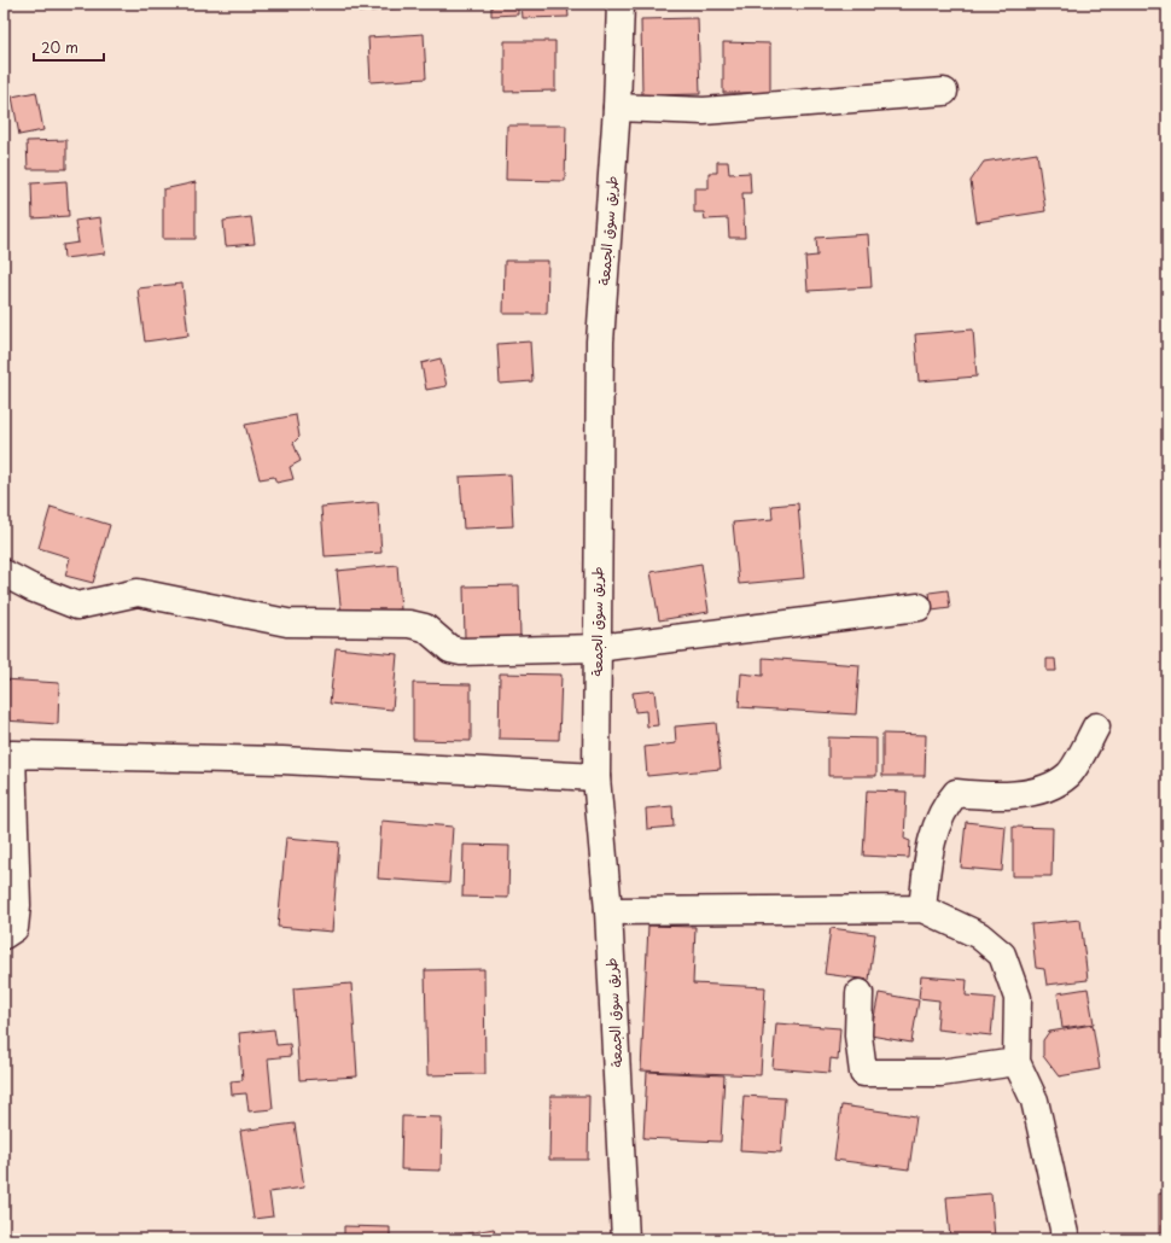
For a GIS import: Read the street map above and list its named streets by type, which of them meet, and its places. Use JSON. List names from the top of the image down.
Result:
{
  "streets": {
    "street": ["طريق سوق الجمعة"]
  },
  "scale_bar": "20 m"
}
